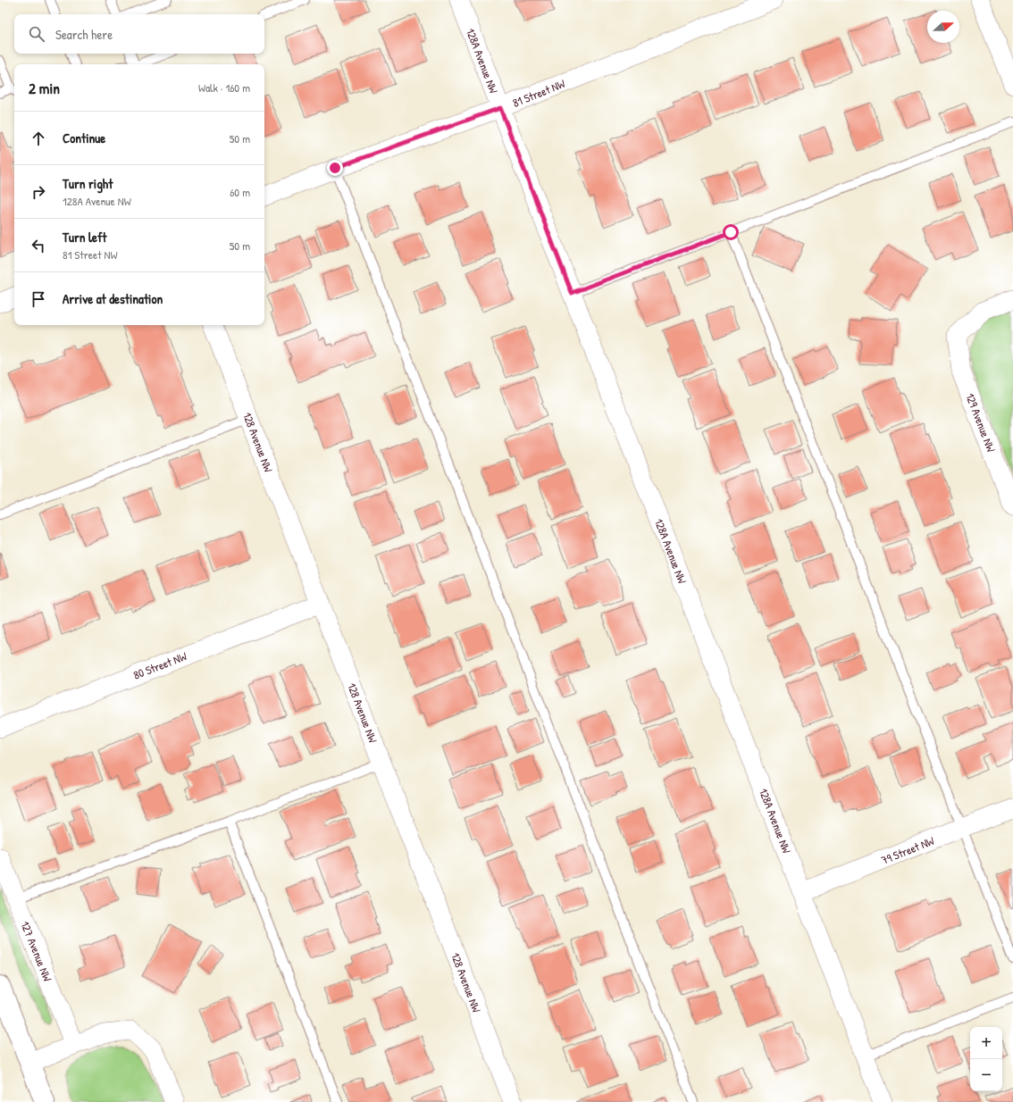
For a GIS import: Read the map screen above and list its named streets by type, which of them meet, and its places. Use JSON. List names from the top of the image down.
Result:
{
  "streets": {
    "street": [
      "128A Avenue NW",
      "81 Street NW",
      "129 Avenue NW",
      "128 Avenue NW",
      "80 Street NW",
      "79 Street NW",
      "127 Avenue NW"
    ]
  },
  "crossings": [
    ["128A Avenue NW", "81 Street NW"],
    ["128A Avenue NW", "79 Street NW"],
    ["128 Avenue NW", "80 Street NW"]
  ],
  "north": "right",
  "page": {
    "search": "Search here",
    "heading": ["2 min", "Walk · 160 m"],
    "list": [
      ["Continue", "50 m"],
      ["Turn right", "128A Avenue NW", "60 m"],
      ["Turn left", "81 Street NW", "50 m"],
      "Arrive at destination"
    ],
    "map_buttons": ["+", "−"]
  }
}
